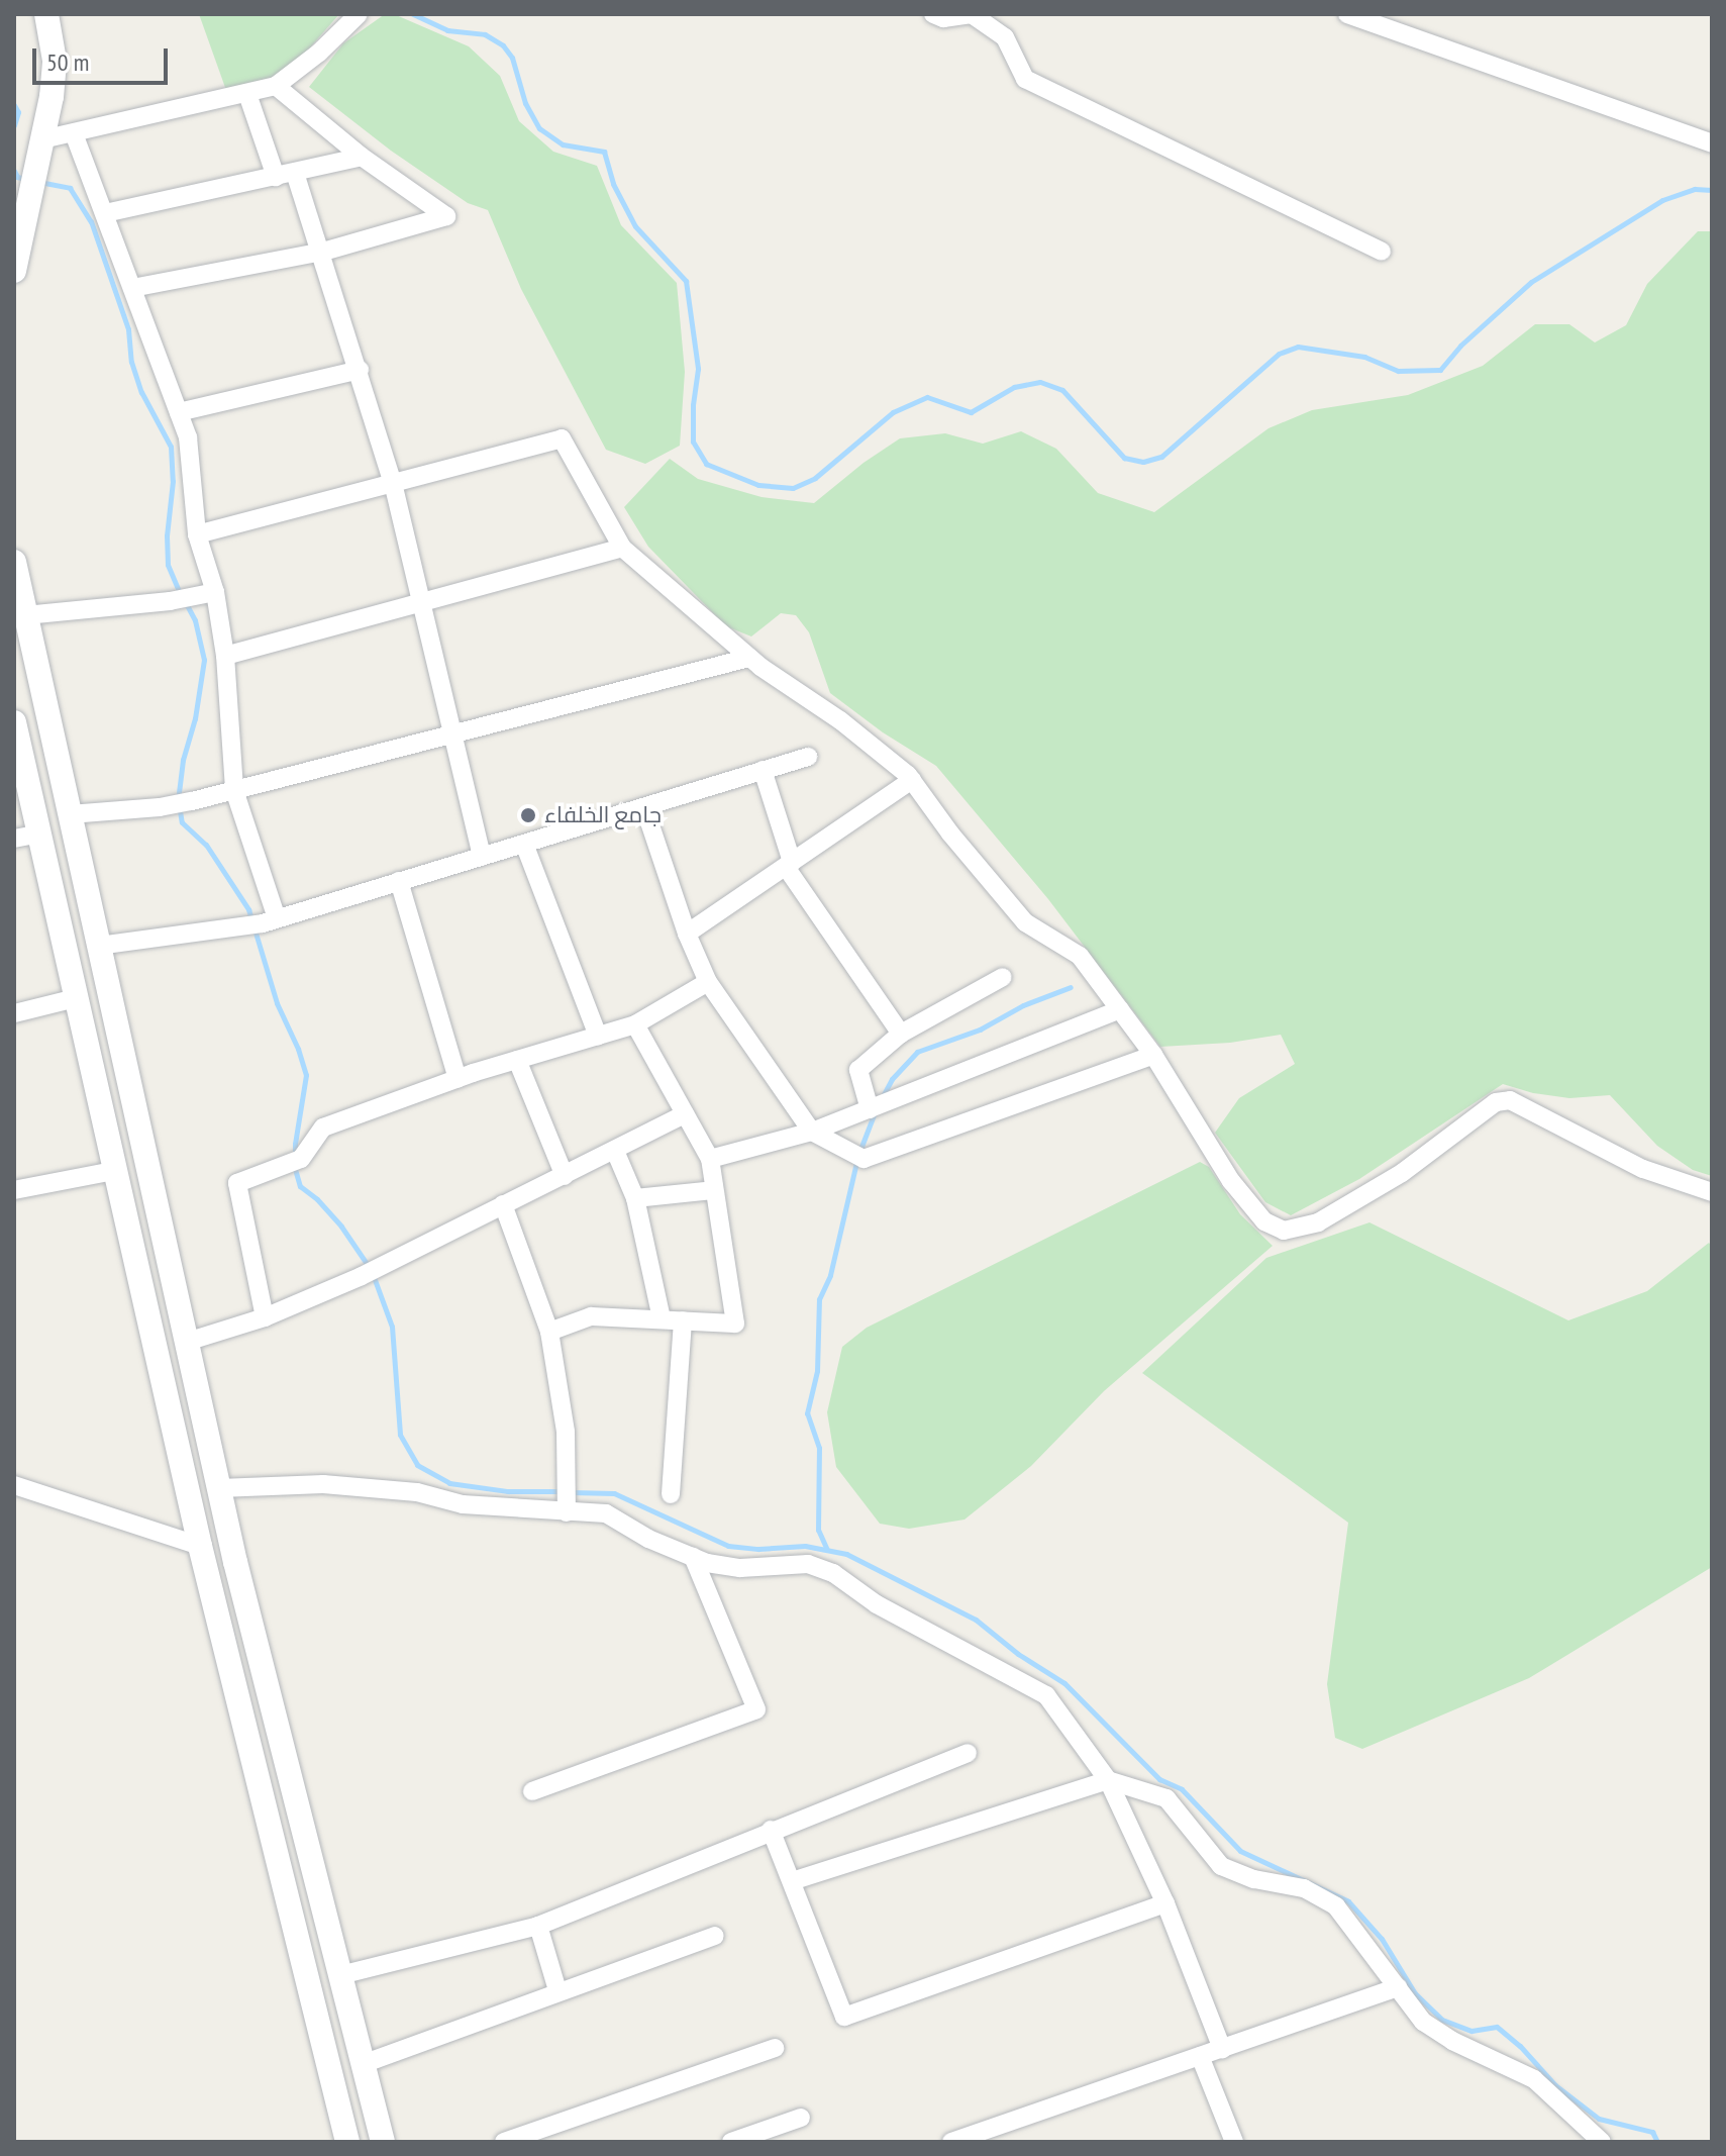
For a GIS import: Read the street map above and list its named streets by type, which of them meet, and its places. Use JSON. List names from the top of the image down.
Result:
{
  "places": ["جامع الخلفاء"],
  "scale_bar": "50 m"
}
